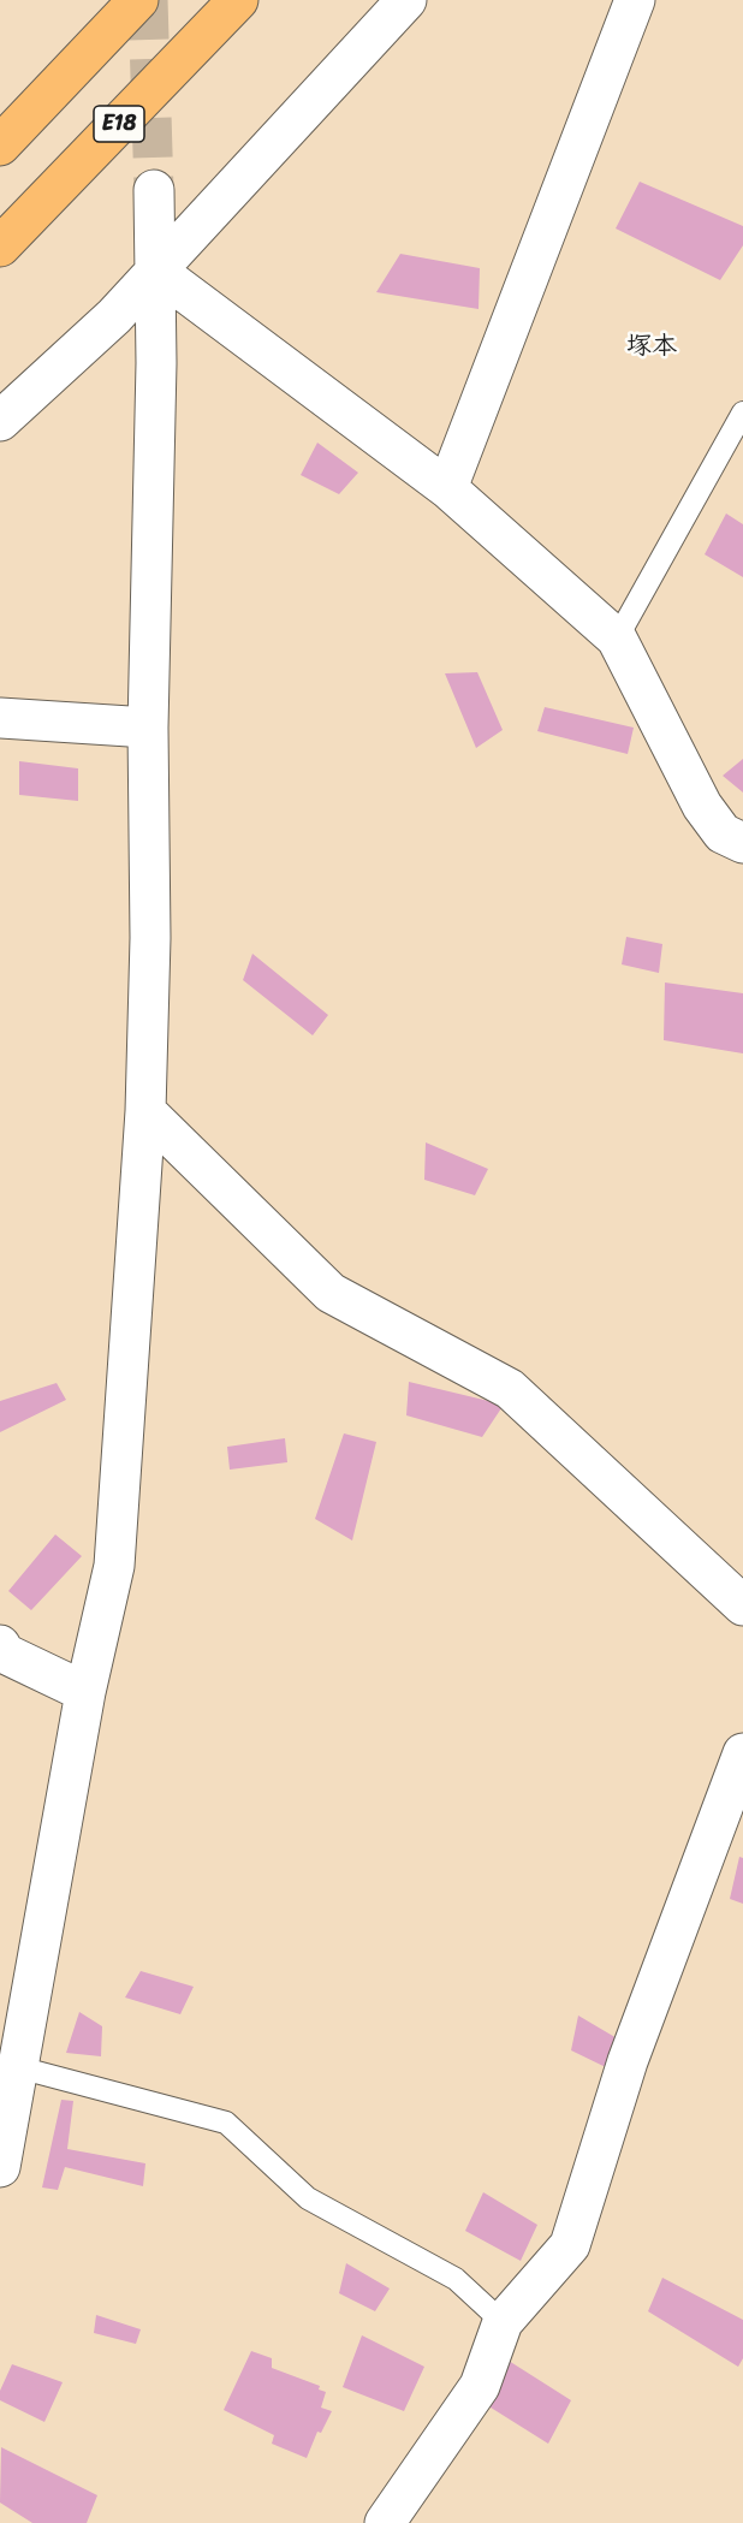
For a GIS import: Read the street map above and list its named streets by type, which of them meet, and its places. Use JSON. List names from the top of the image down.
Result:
{
  "streets": {
    "highway": ["E18"]
  },
  "districts": ["塚本"]
}
